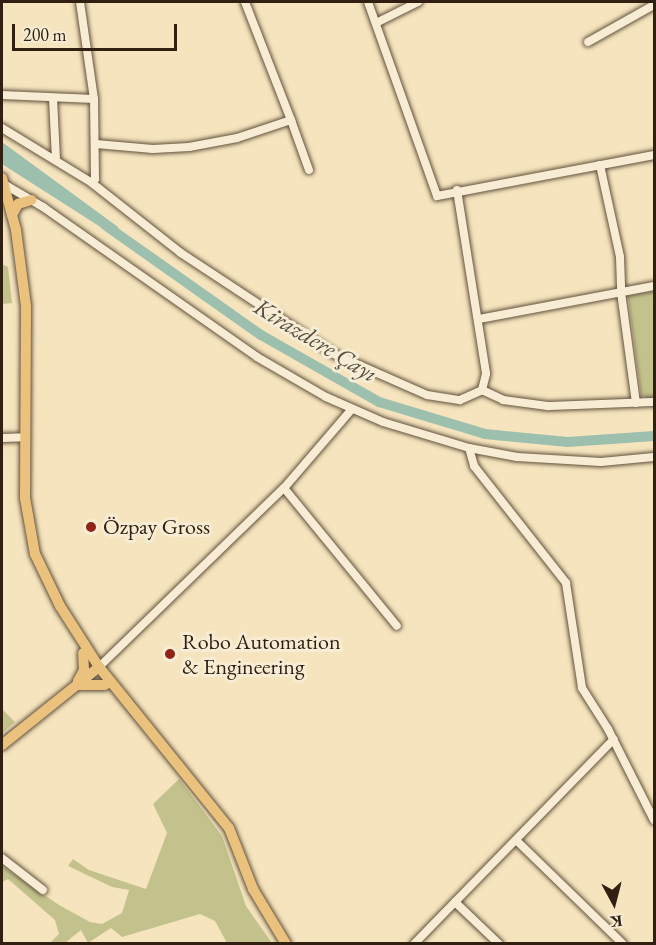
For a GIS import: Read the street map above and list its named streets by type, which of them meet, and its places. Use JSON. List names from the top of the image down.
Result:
{
  "water": ["Kirazdere Çayı"],
  "places": ["Özpay Gross", "Robo Automation & Engineering"],
  "scale_bar": "200 m",
  "north": "bottom"
}
